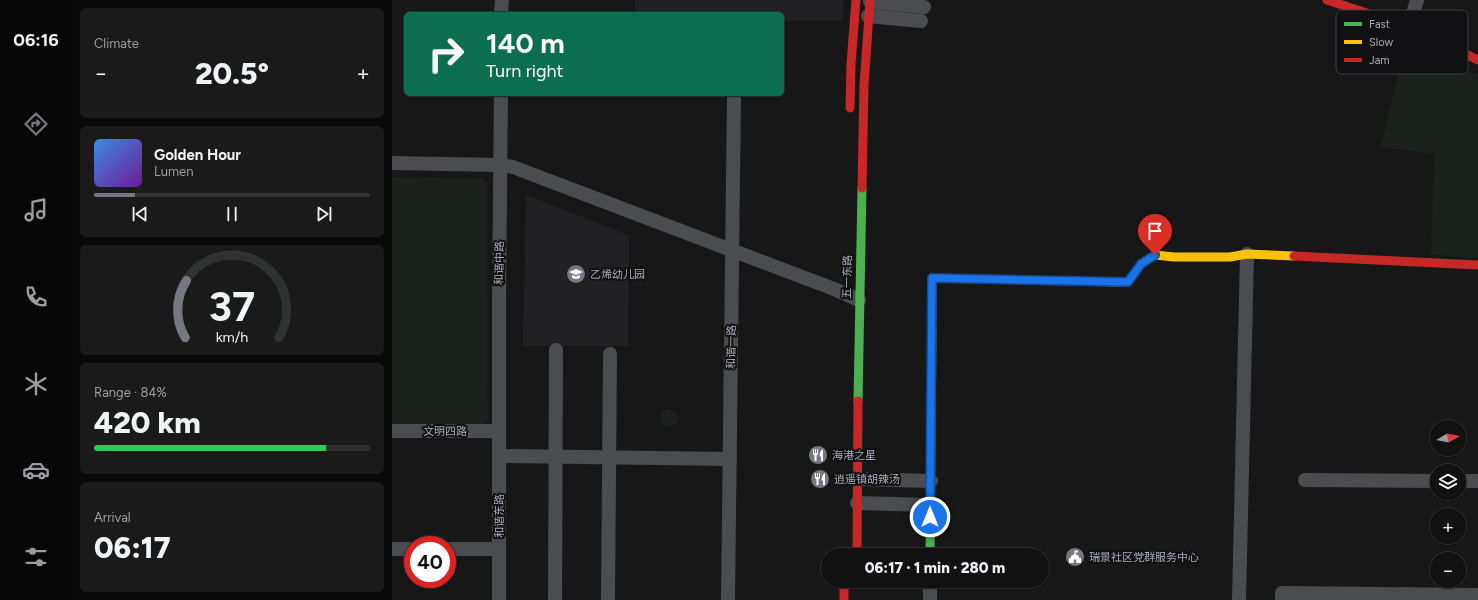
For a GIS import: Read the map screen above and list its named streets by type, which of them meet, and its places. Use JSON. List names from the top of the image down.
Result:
{
  "streets": {
    "street": [
      "和谐中路",
      "五一东路",
      "和谐一路",
      "文明四路",
      "和谐东路"
    ]
  },
  "crossings": [
    ["和谐中路", "文明四路"],
    ["和谐中路", "和谐东路"],
    ["文明四路", "和谐东路"]
  ],
  "places": {
    "school or university": ["乙烯幼儿园"],
    "restaurant": ["海港之星", "逍遥镇胡辣汤"],
    "public building": ["瑞景社区党群服务中心"]
  },
  "legend": ["Fast", "Slow", "Jam"],
  "north": "right",
  "page": {
    "tabs": "06:16",
    "tile": [
      "Climate",
      ["Range · 84%", "420 km"],
      ["Arrival", "06:17"]
    ],
    "turn": ["140 m", "Turn right"],
    "heat": ["−", "20.5°", "+"],
    "song": ["Golden Hour", "Lumen"],
    "map_buttons": ["+", "−"],
    "limit": "40",
    "trip": "06:17 · 1 min · 280 m",
    "gauge": ["37", "km/h"]
  }
}
